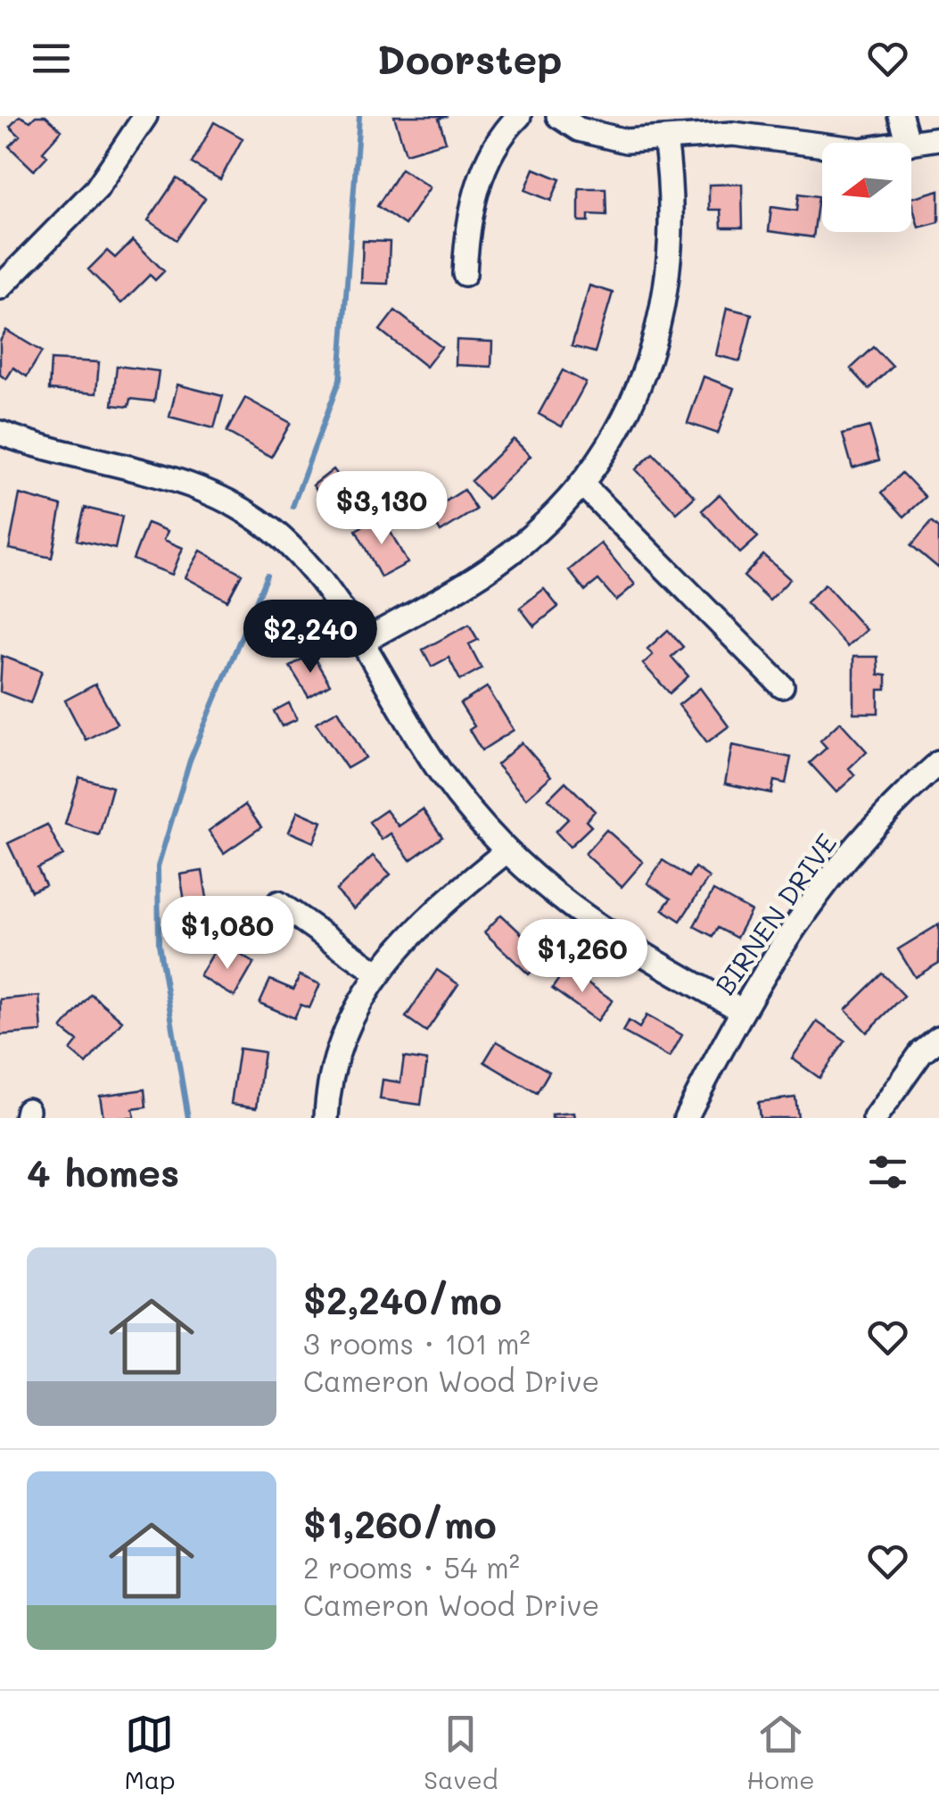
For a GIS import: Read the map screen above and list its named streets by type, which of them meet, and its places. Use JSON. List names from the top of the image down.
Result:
{
  "streets": {
    "street": ["BIRNEN DRIVE"]
  },
  "north": "left",
  "page": {
    "header": "Doorstep",
    "price": [
      "$3,130",
      "$2,240",
      "$1,080",
      "$1,260"
    ],
    "heading": "4 homes",
    "list": [
      {
        "name": "$2,240/mo",
        "note": "3 rooms · 101 m² · Cameron Wood Drive"
      },
      {
        "name": "$1,260/mo",
        "note": "2 rooms · 54 m² · Cameron Wood Drive"
      }
    ],
    "tabs": ["Map", "Saved", "Home"]
  }
}
